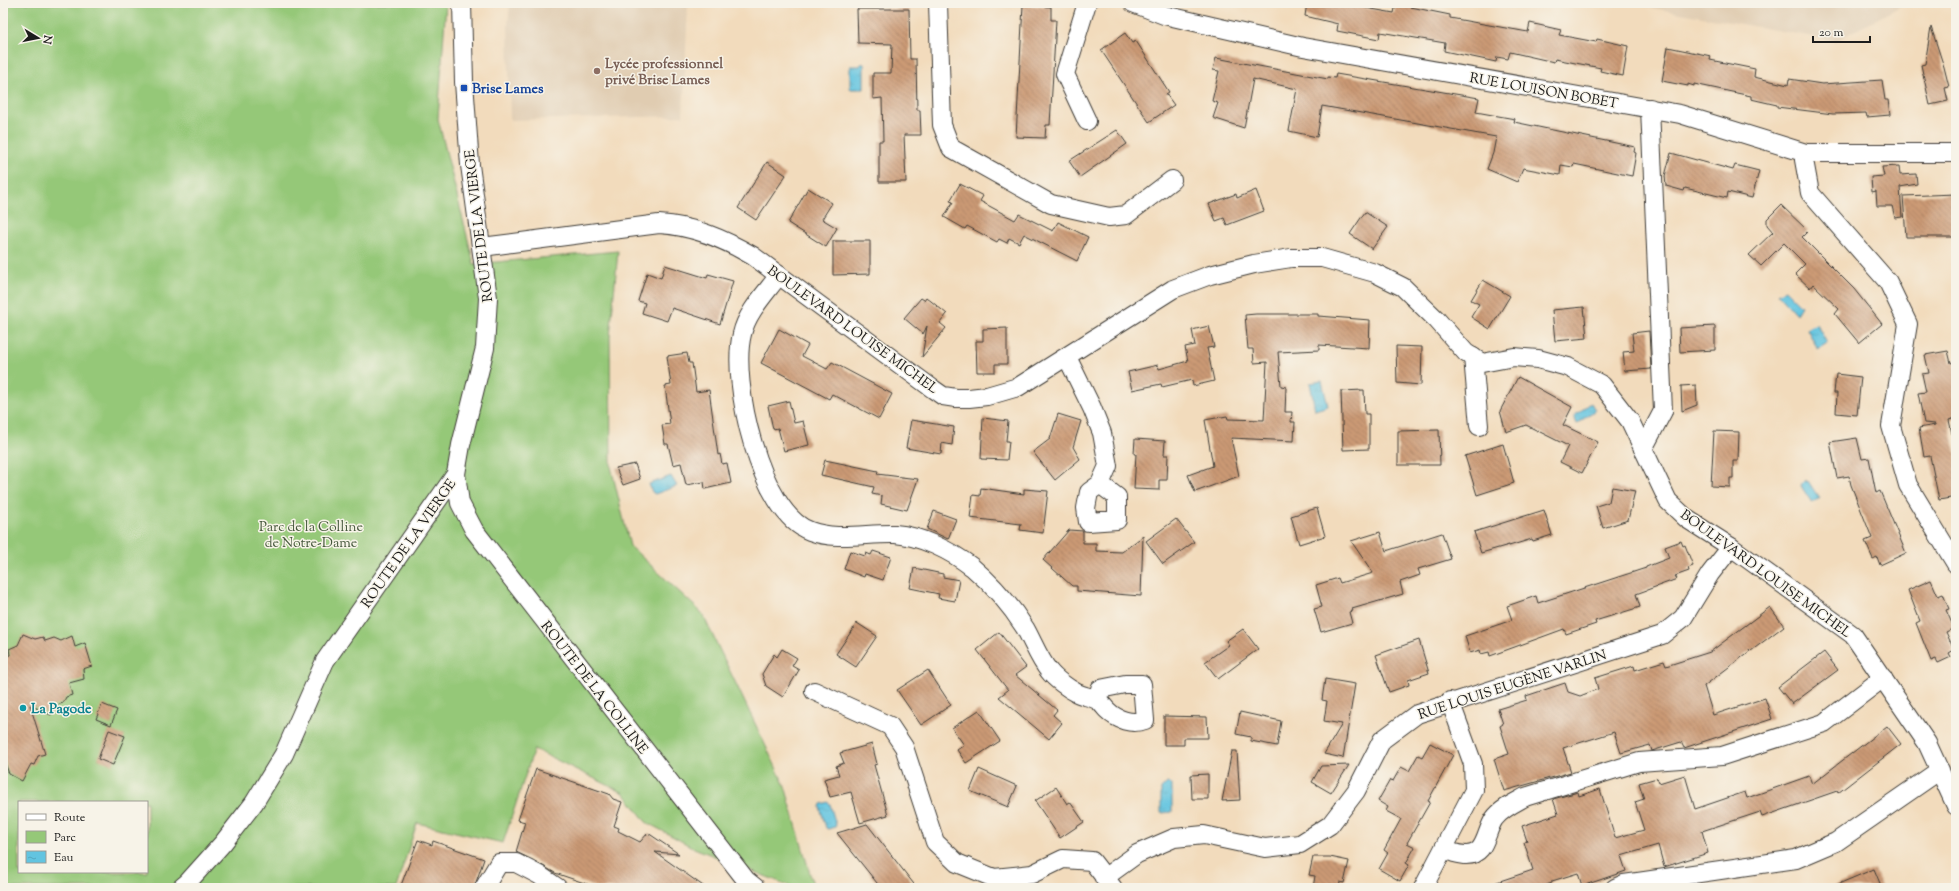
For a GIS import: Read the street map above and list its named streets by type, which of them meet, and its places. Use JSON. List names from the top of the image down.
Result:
{
  "streets": {
    "street": [
      "RUE LOUISON BOBET",
      "ROUTE DE LA VIERGE",
      "BOULEVARD LOUISE MICHEL",
      "RUE LOUIS EUGÈNE VARLIN",
      "ROUTE DE LA COLLINE"
    ]
  },
  "crossings": [
    ["ROUTE DE LA VIERGE", "BOULEVARD LOUISE MICHEL"],
    ["ROUTE DE LA VIERGE", "ROUTE DE LA COLLINE"],
    ["BOULEVARD LOUISE MICHEL", "RUE LOUIS EUGÈNE VARLIN"]
  ],
  "parks": ["Parc de la Colline de Notre-Dame"],
  "places": {
    "other": ["Lycée professionnel privé Brise Lames", "La Pagode"],
    "transit": ["Brise Lames"]
  },
  "legend": ["Route", "Parc", "Eau"],
  "scale_bar": "20 m",
  "north": "right"
}
